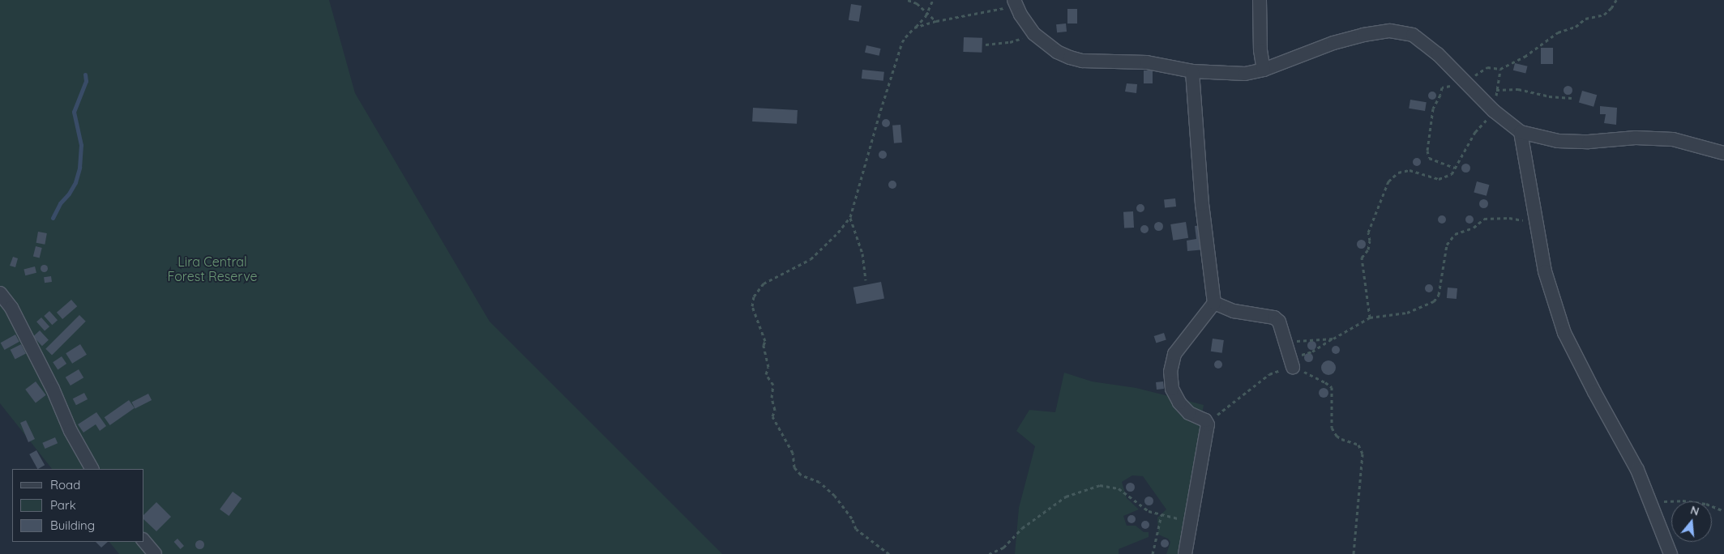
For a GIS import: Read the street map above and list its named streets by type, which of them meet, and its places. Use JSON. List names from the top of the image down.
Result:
{
  "parks": ["Lira Central Forest Reserve"],
  "legend": ["Road", "Park", "Building"],
  "north": "top"
}
